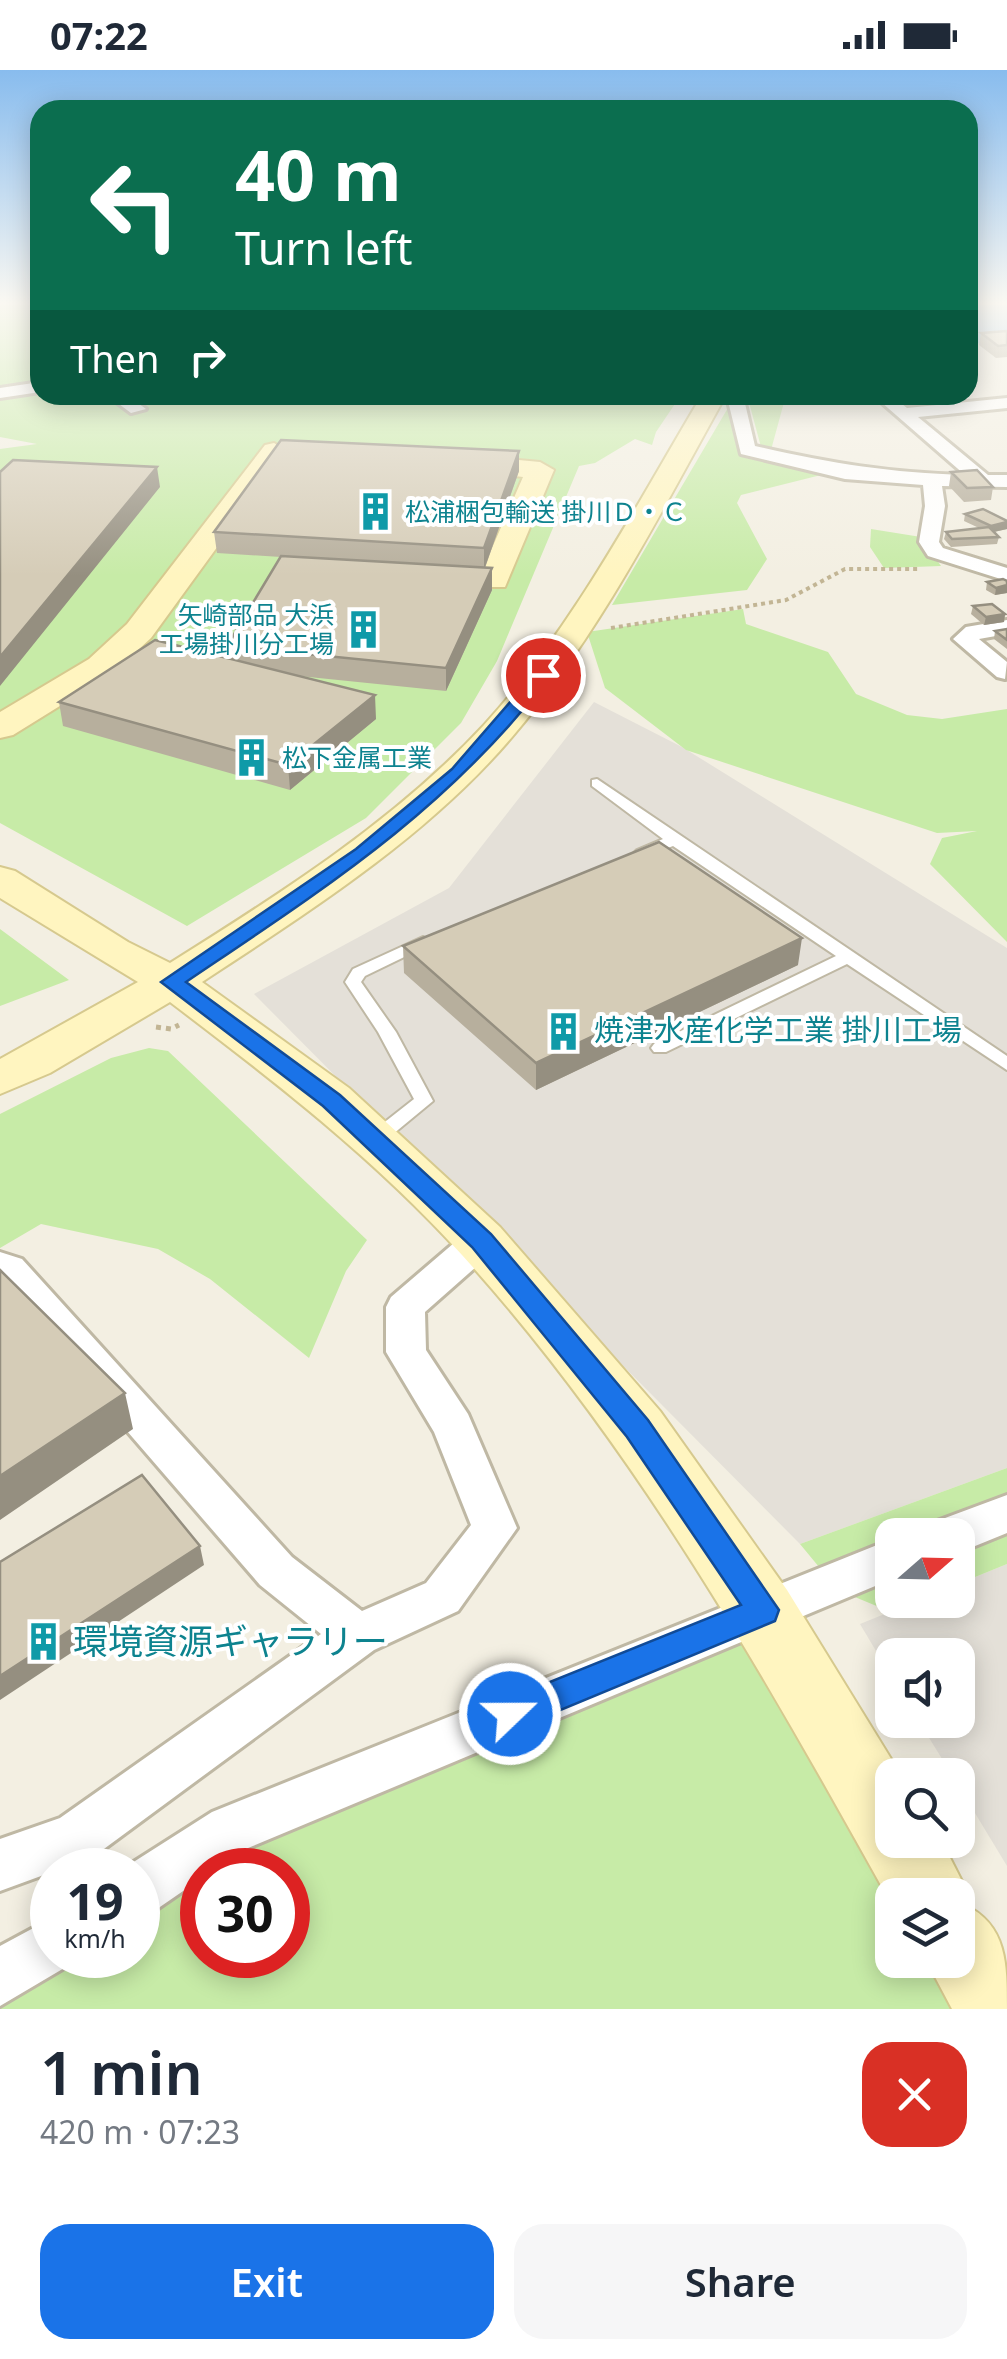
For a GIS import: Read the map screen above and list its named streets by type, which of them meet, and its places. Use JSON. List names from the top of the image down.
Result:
{
  "places": {
    "building": [
      "松浦梱包輸送 掛川Ｄ・Ｃ",
      "矢崎部品 大浜 工場掛川分工場",
      "松下金属工業",
      "焼津水産化学工業 掛川工場",
      "環境資源ギャラリー"
    ]
  },
  "north": "right",
  "page": {
    "status": "07:22",
    "turn": ["40 m", "Turn left"],
    "then": "Then",
    "speed": "19 km/h",
    "limit": "30",
    "heading": ["1 min", "420 m · 07:23"],
    "buttons": ["Exit", "Share"]
  }
}
